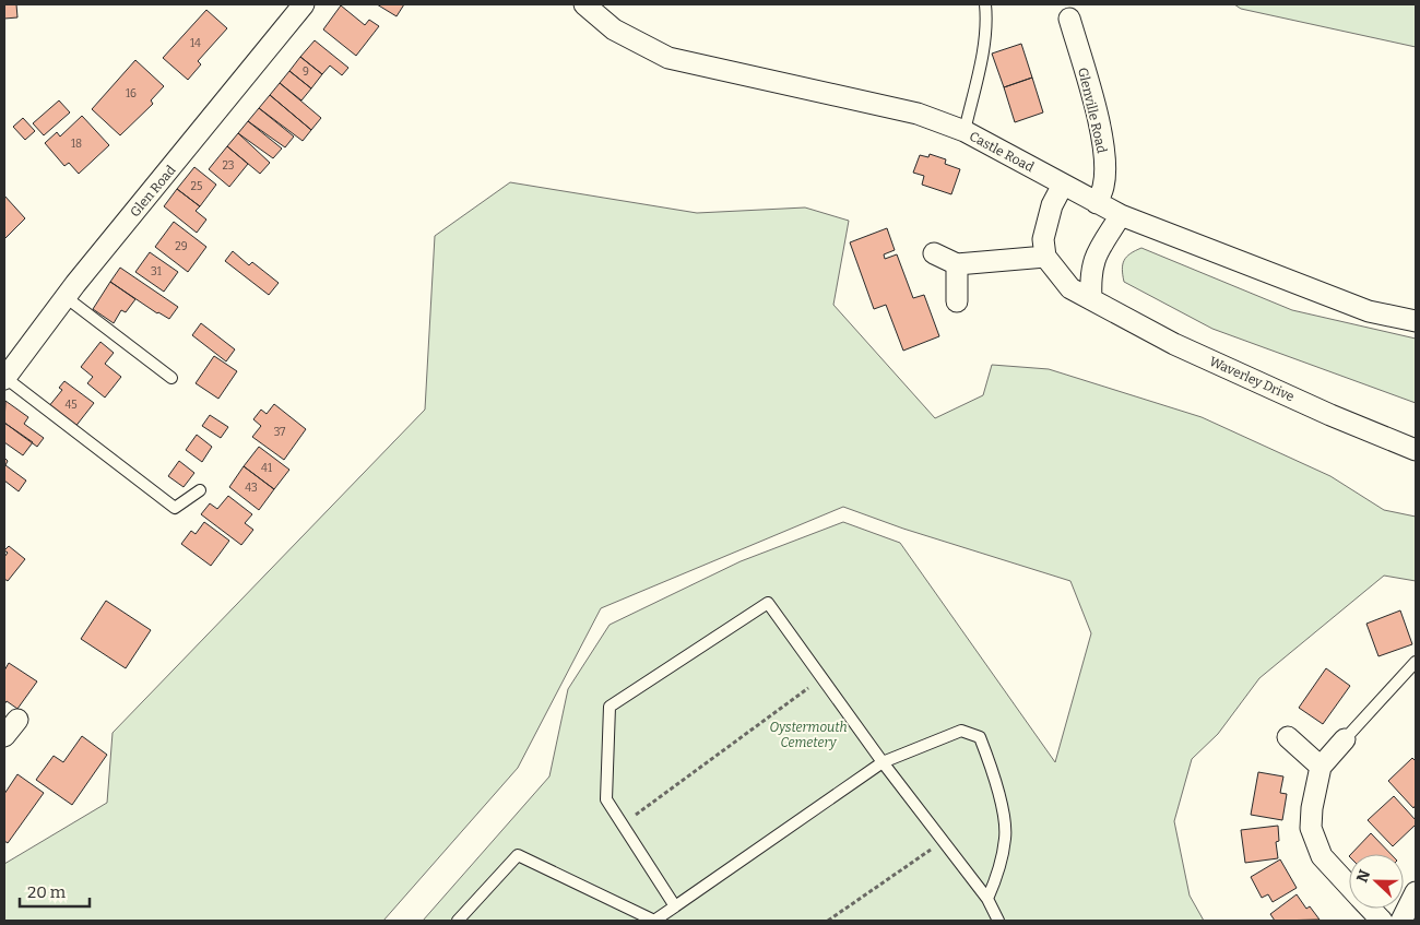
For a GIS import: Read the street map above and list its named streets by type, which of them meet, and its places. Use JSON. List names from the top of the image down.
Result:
{
  "streets": {
    "street": [
      "Glenville Road",
      "Castle Road",
      "Glen Road",
      "Waverley Drive"
    ]
  },
  "crossings": [
    ["Glenville Road", "Castle Road"]
  ],
  "parks": ["Oystermouth Cemetery"],
  "house_numbers": [
    "14",
    "9",
    "16",
    "18",
    "23",
    "25",
    "29",
    "31",
    "45",
    "37",
    "41",
    "43"
  ],
  "scale_bar": "20 m",
  "north": "left"
}
